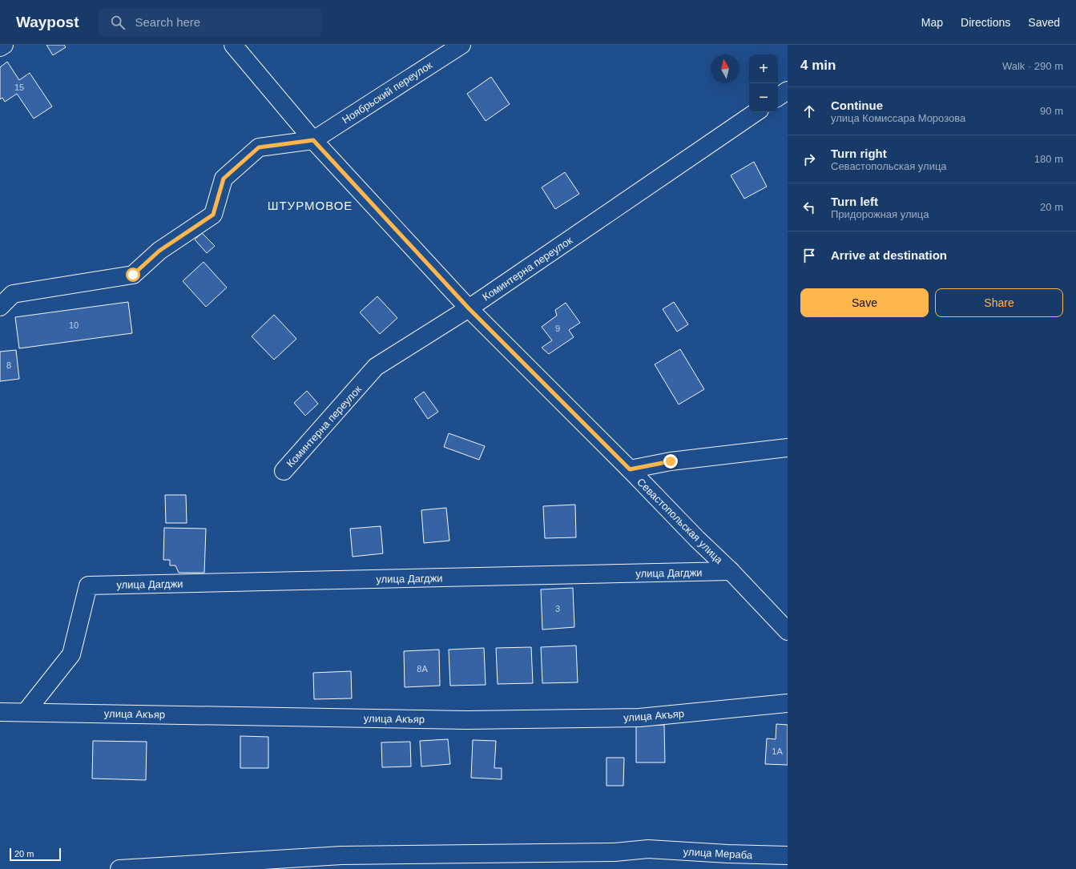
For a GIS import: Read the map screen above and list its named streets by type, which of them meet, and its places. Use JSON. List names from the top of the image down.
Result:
{
  "streets": {
    "street": [
      "Ноябрьский переулок",
      "Коминтерна переулок",
      "Севастопольская улица",
      "улица Дагджи",
      "улица Акъяр",
      "улица Мераба"
    ]
  },
  "crossings": [
    ["Ноябрьский переулок", "Севастопольская улица"],
    ["Коминтерна переулок", "Севастопольская улица"],
    ["Севастопольская улица", "улица Дагджи"],
    ["улица Дагджи", "улица Акъяр"]
  ],
  "districts": ["ШТУРМОВОЕ"],
  "house_numbers": [
    "15",
    "10",
    "9",
    "8",
    "3",
    "8А",
    "1А"
  ],
  "scale_bar": "20 m",
  "north": "top",
  "page": {
    "header": "Waypost",
    "search": "Search here",
    "nav": ["Map", "Directions", "Saved"],
    "heading": ["4 min", "Walk · 290 m"],
    "map_buttons": ["+", "−"],
    "list": [
      ["Continue", "улица Комиссара Морозова", "90 m"],
      ["Turn right", "Севастопольская улица", "180 m"],
      ["Turn left", "Придорожная улица", "20 m"],
      "Arrive at destination"
    ],
    "buttons": ["Save", "Share"],
    "scale": "20 m"
  }
}
